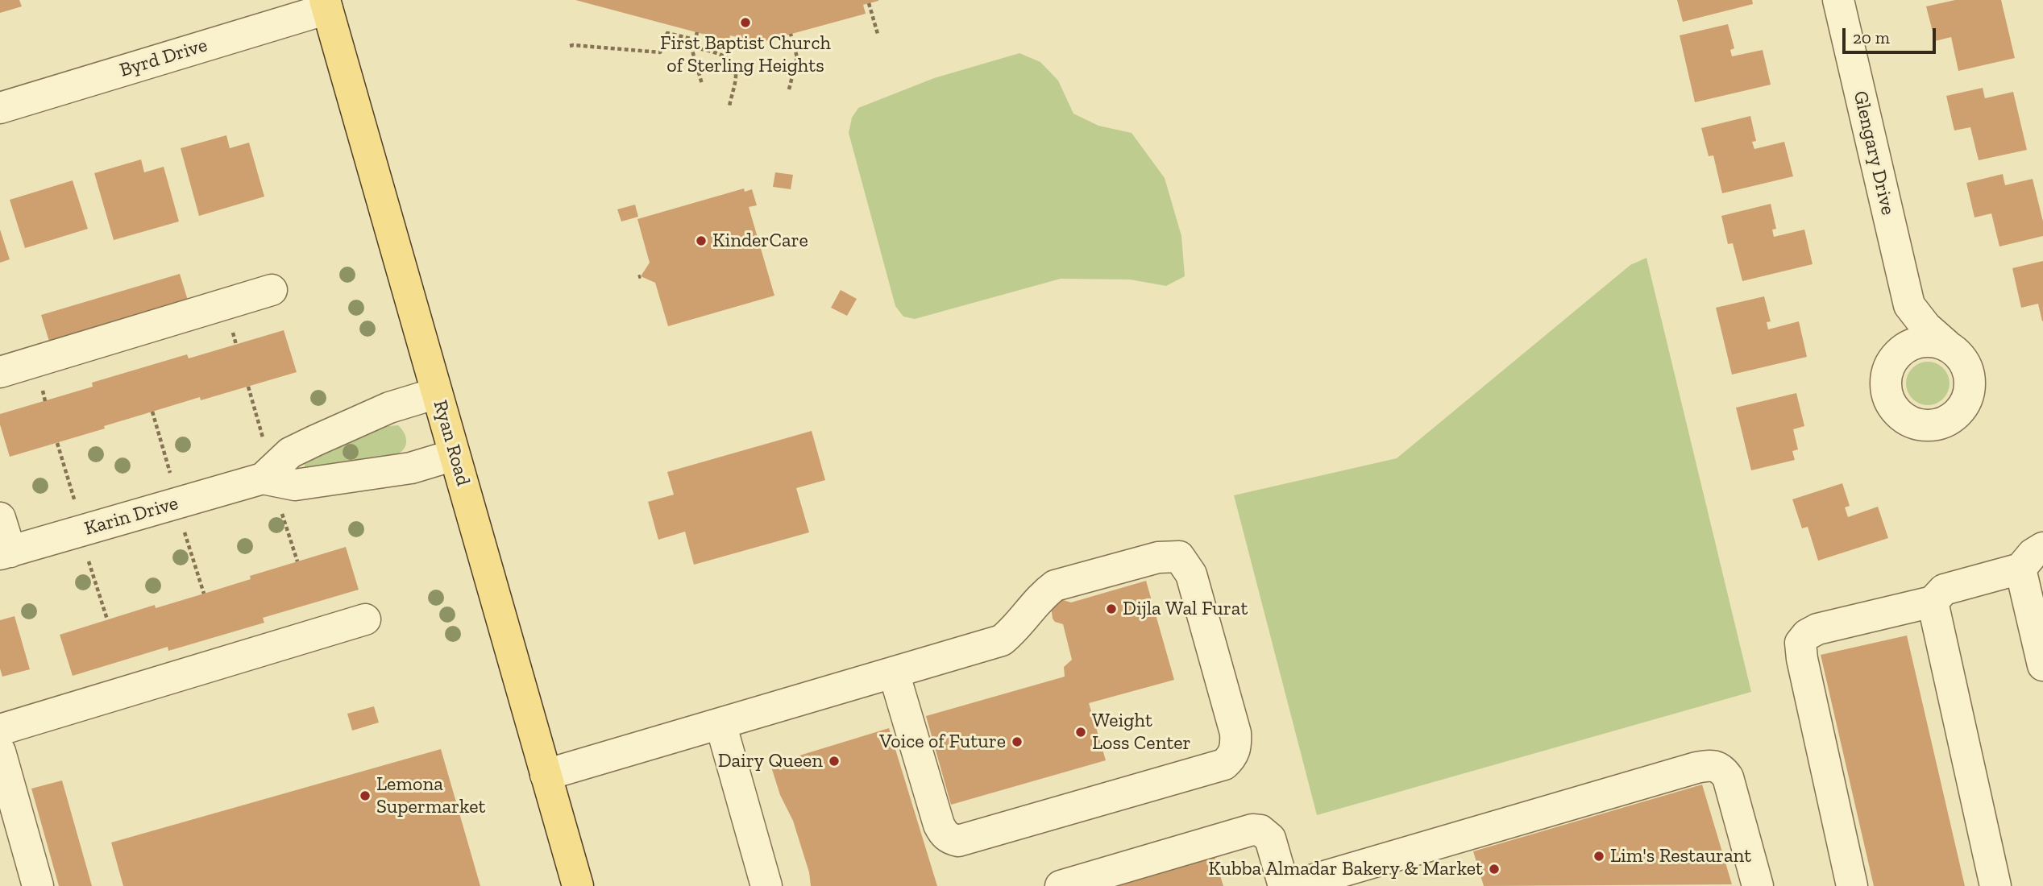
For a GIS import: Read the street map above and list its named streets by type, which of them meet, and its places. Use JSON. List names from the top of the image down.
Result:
{
  "streets": {
    "main road": ["Ryan Road"],
    "street": ["Byrd Drive", "Glengary Drive", "Karin Drive"]
  },
  "crossings": [
    ["Byrd Drive", "Ryan Road"],
    ["Ryan Road", "Karin Drive"]
  ],
  "places": [
    "First Baptist Church of Sterling Heights",
    "KinderCare",
    "Dijla Wal Furat",
    "Weight Loss Center",
    "Voice of Future",
    "Dairy Queen",
    "Lemona Supermarket",
    "Lim's Restaurant",
    "Kubba Almadar Bakery & Market"
  ],
  "scale_bar": "20 m"
}
